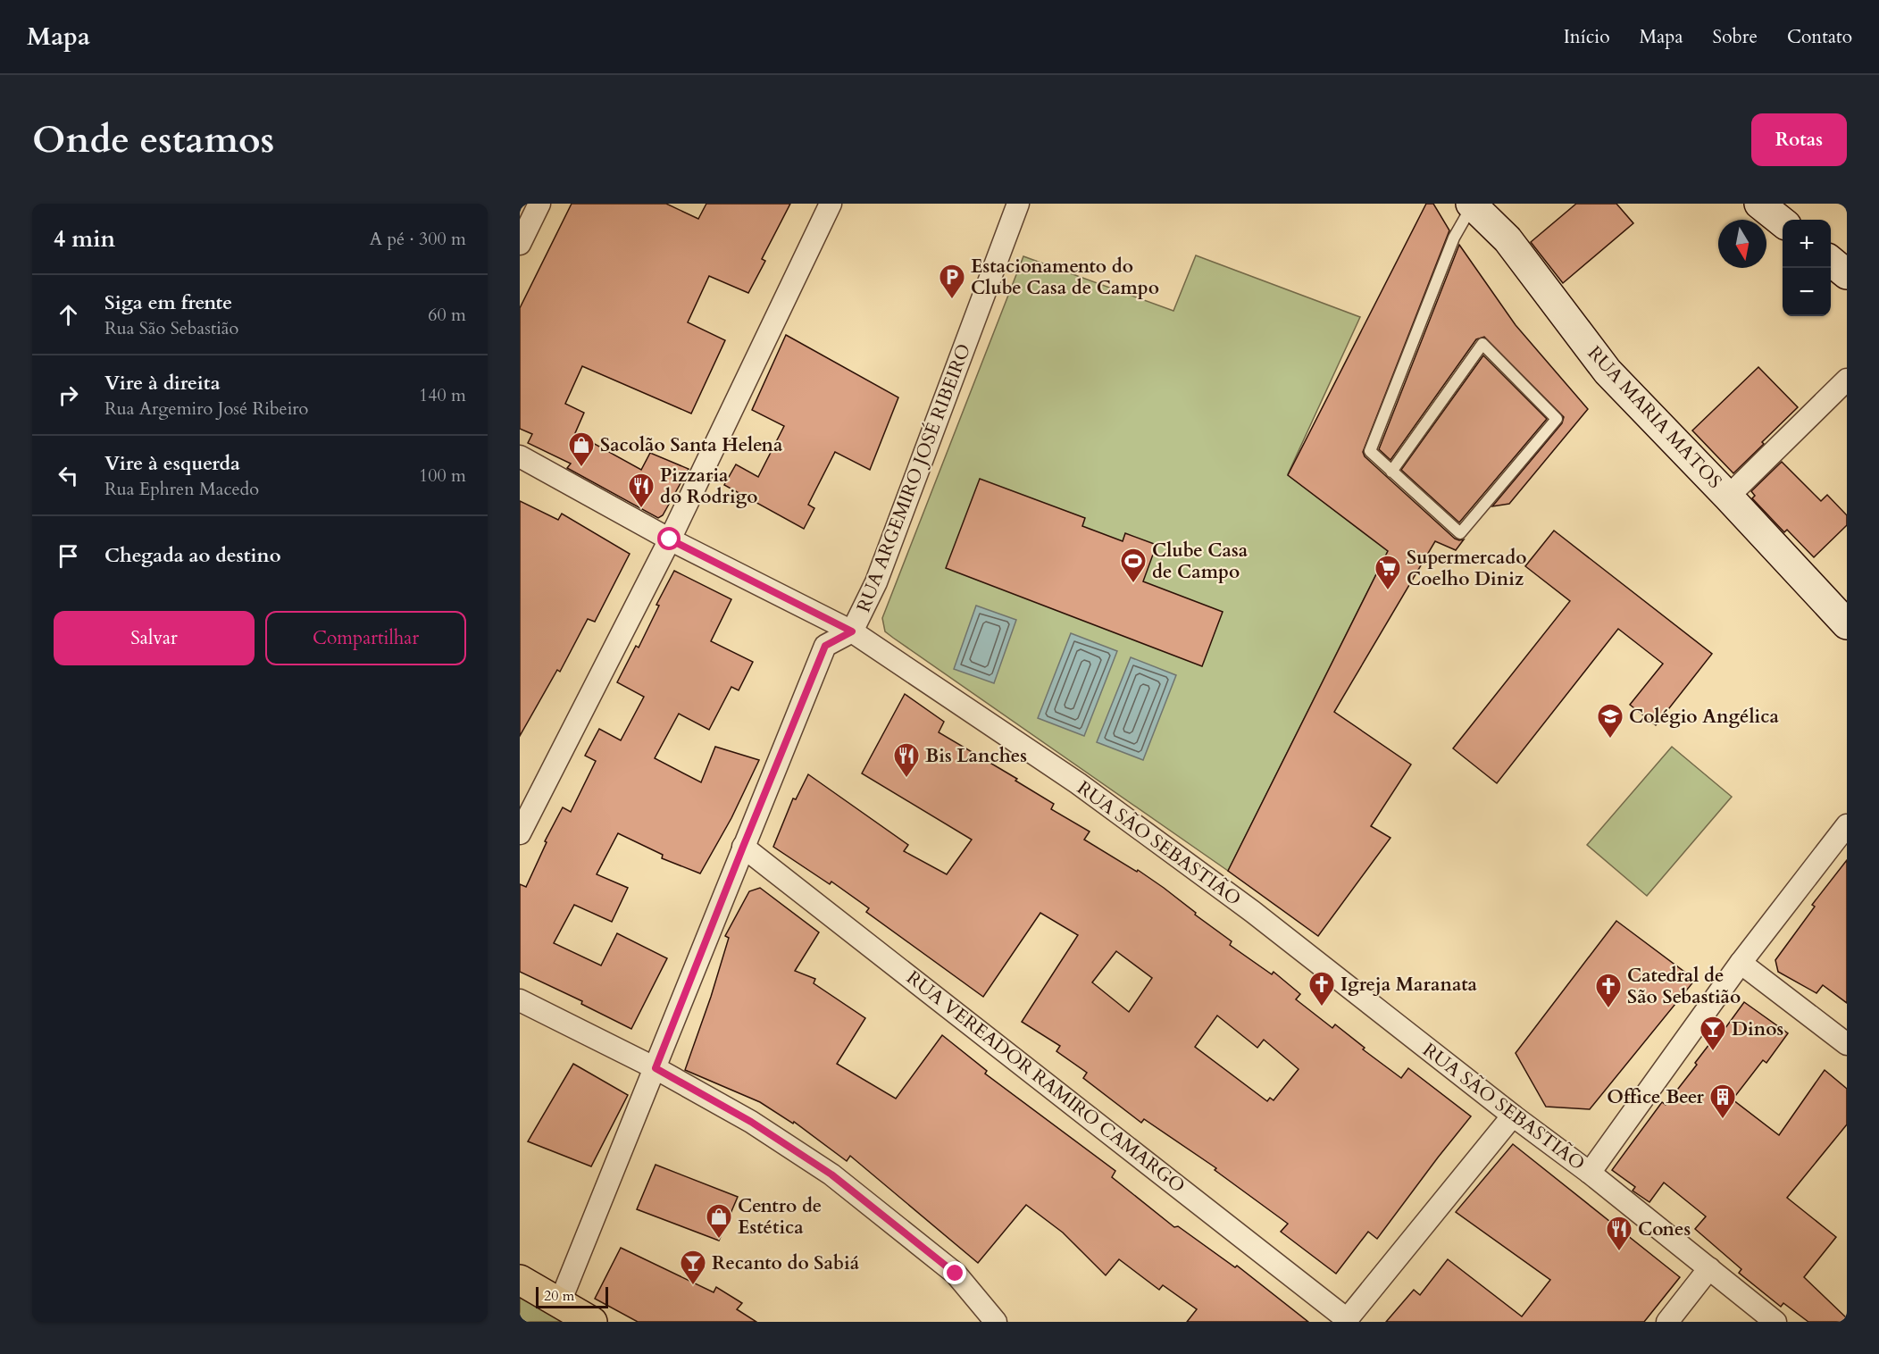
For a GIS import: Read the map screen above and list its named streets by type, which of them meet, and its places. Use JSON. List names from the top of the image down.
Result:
{
  "streets": {
    "main road": ["RUA MARIA MATOS"],
    "street": ["RUA ARGEMIRO JOSÉ RIBEIRO", "RUA SÃO SEBASTIÃO", "RUA VEREADOR RAMIRO CAMARGO"]
  },
  "crossings": [
    ["RUA ARGEMIRO JOSÉ RIBEIRO", "RUA SÃO SEBASTIÃO"],
    ["RUA ARGEMIRO JOSÉ RIBEIRO", "RUA VEREADOR RAMIRO CAMARGO"]
  ],
  "places": {
    "parking": ["Estacionamento do Clube Casa de Campo"],
    "shop": ["Sacolão Santa Helena", "Centro de Estética"],
    "restaurant": ["Pizzaria do Rodrigo", "Bis Lanches", "Cones"],
    "sports": ["Clube Casa de Campo"],
    "supermarket": ["Supermercado Coelho Diniz"],
    "school or university": ["Colégio Angélica"],
    "church": ["Igreja Maranata", "Catedral de São Sebastião"],
    "bar": ["Dinos", "Recanto do Sabiá"],
    "building": ["Office Beer"]
  },
  "scale_bar": "20 m",
  "north": "bottom",
  "page": {
    "header": "Mapa",
    "nav": [
      "Início",
      "Mapa",
      "Sobre",
      "Contato"
    ],
    "buttons": [
      "Rotas",
      ["Salvar", "Compartilhar"]
    ],
    "title": "Onde estamos",
    "heading": ["4 min", "A pé · 300 m"],
    "map_buttons": ["+", "−"],
    "list": [
      ["Siga em frente", "Rua São Sebastião", "60 m"],
      ["Vire à direita", "Rua Argemiro José Ribeiro", "140 m"],
      ["Vire à esquerda", "Rua Ephren Macedo", "100 m"],
      "Chegada ao destino"
    ],
    "scale": "20 m"
  }
}
